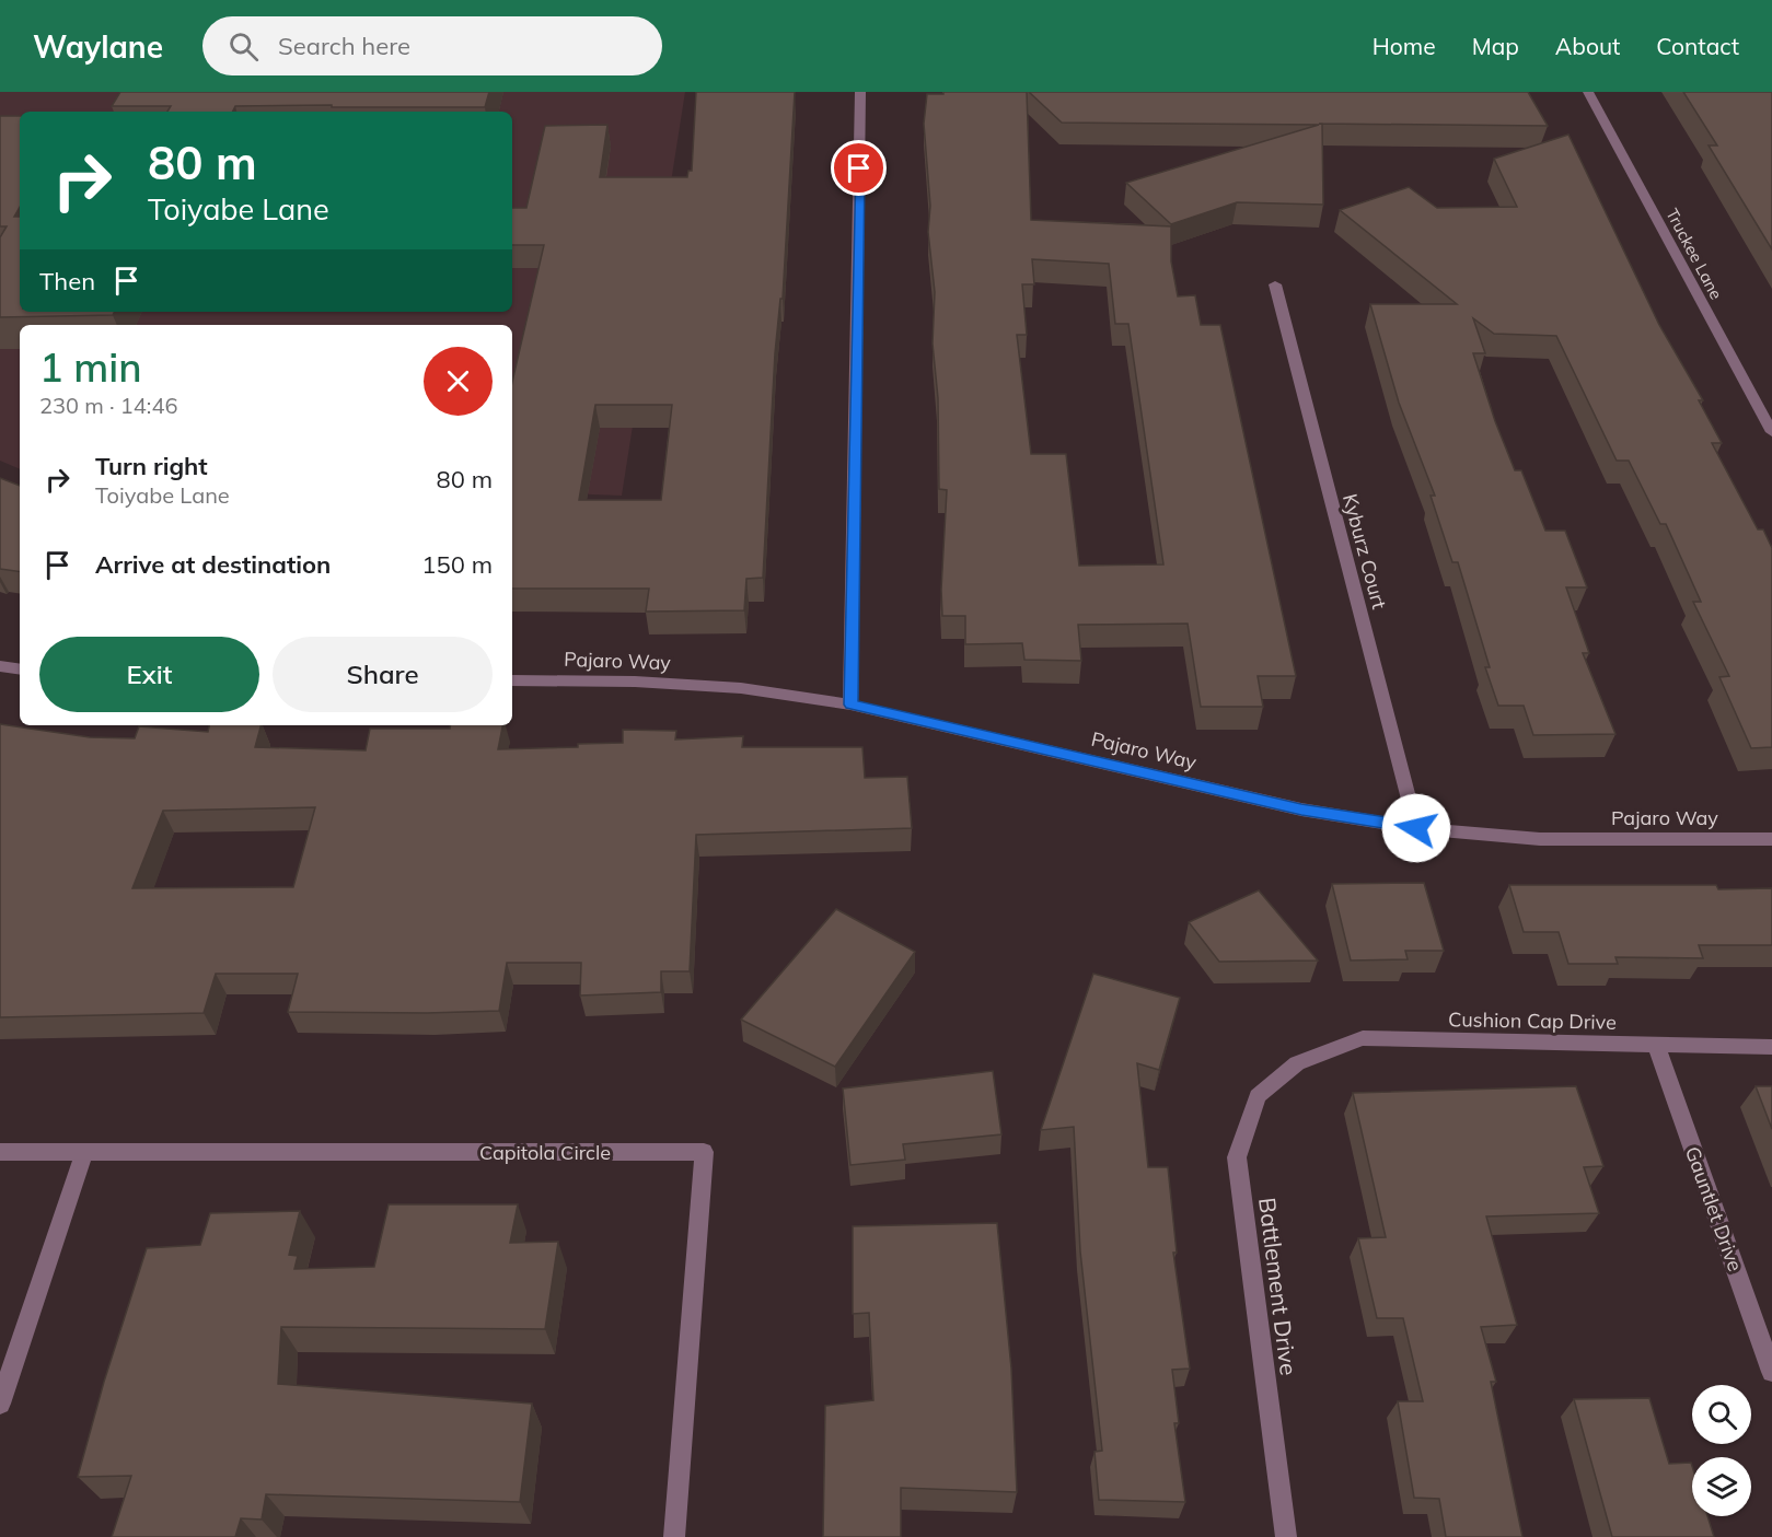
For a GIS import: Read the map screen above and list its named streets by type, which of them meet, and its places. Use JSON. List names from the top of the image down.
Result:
{
  "streets": {
    "street": [
      "Truckee Lane",
      "Kyburz Court",
      "Pajaro Way",
      "Cushion Cap Drive",
      "Capitola Circle",
      "Gauntlet Drive",
      "Battlement Drive"
    ]
  },
  "crossings": [
    ["Kyburz Court", "Pajaro Way"],
    ["Cushion Cap Drive", "Gauntlet Drive"],
    ["Cushion Cap Drive", "Battlement Drive"]
  ],
  "page": {
    "header": "Waylane",
    "search": "Search here",
    "nav": [
      "Home",
      "Map",
      "About",
      "Contact"
    ],
    "turn": ["80 m", "Toiyabe Lane"],
    "then": "Then",
    "heading": ["1 min", "230 m · 14:46"],
    "list": [
      {
        "name": "Turn right",
        "note": "Toiyabe Lane",
        "value": "80 m"
      },
      {
        "name": "Arrive at destination",
        "value": "150 m"
      }
    ],
    "buttons": ["Exit", "Share"]
  }
}
